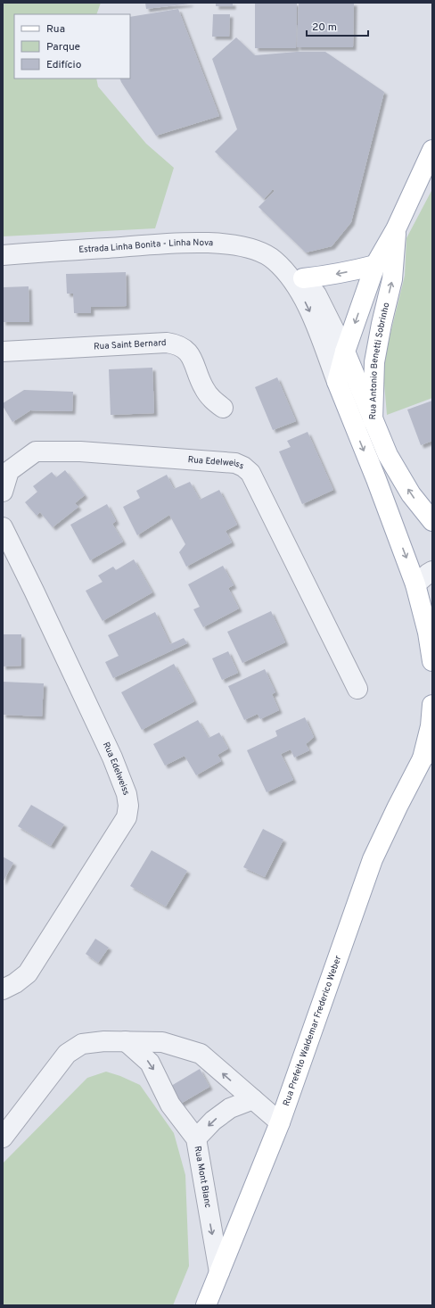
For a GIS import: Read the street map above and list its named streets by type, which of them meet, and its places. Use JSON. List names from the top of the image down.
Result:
{
  "streets": {
    "main road": ["Rua Antonio Benetti Sobrinho", "Rua Prefeito Waldemar Frederico Weber"],
    "street": [
      "Estrada Linha Bonita - Linha Nova",
      "Rua Saint Bernard",
      "Rua Edelweiss",
      "Rua Mont Blanc"
    ]
  },
  "crossings": [
    ["Estrada Linha Bonita - Linha Nova", "Rua Antonio Benetti Sobrinho"],
    ["Rua Prefeito Waldemar Frederico Weber", "Rua Mont Blanc"]
  ],
  "one_way": ["Rua Mont Blanc"],
  "legend": ["Rua", "Parque", "Edifício"],
  "scale_bar": "20 m"
}
